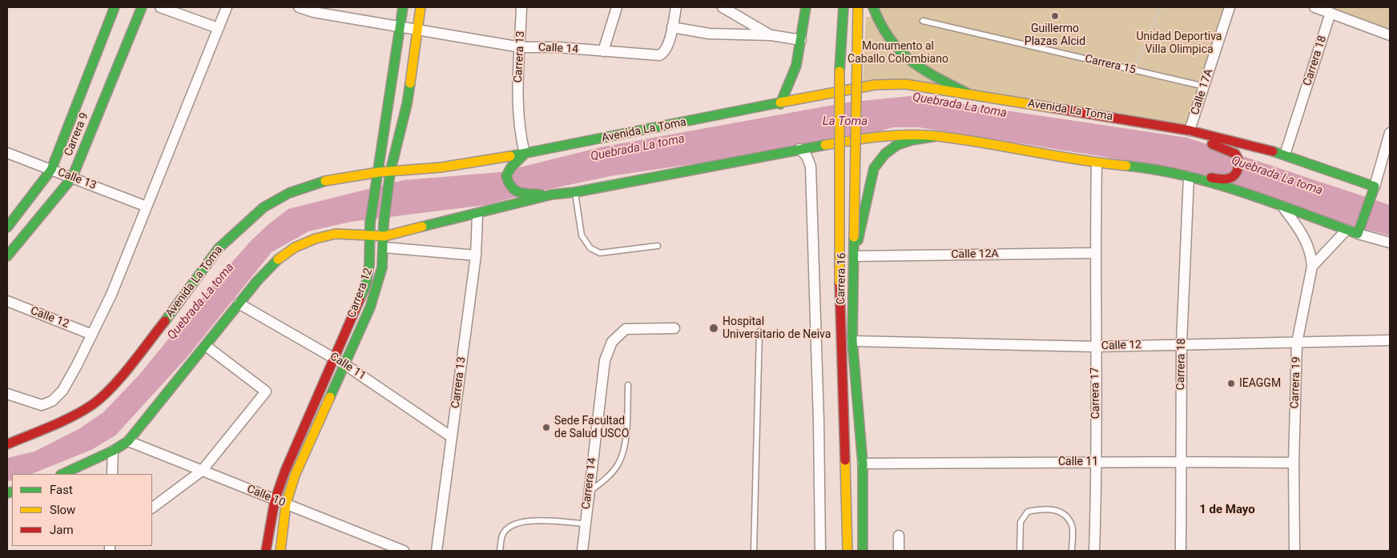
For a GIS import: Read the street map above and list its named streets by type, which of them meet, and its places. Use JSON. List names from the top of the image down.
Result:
{
  "streets": {
    "main road": [
      "Avenida La Toma",
      "Carrera 9",
      "Carrera 16",
      "Carrera 12"
    ],
    "street": [
      "Calle 14",
      "Carrera 13",
      "Carrera 18",
      "Calle 17A",
      "Calle 13",
      "Calle 12A",
      "Calle 12",
      "Calle 11",
      "Carrera 19",
      "Carrera 17",
      "Carrera 14",
      "Calle 10"
    ],
    "lane": ["Carrera 15"]
  },
  "crossings": [
    ["Calle 14", "Carrera 13"],
    ["Calle 14", "Carrera 12"],
    ["Carrera 13", "Avenida La Toma"],
    ["Carrera 13", "Calle 11"],
    ["Carrera 18", "Avenida La Toma"],
    ["Carrera 18", "Calle 12"],
    ["Carrera 18", "Calle 11"],
    ["Carrera 15", "Calle 17A"],
    ["Calle 17A", "Avenida La Toma"],
    ["Avenida La Toma", "Carrera 12"],
    ["Carrera 9", "Calle 13"],
    ["Calle 12A", "Carrera 16"],
    ["Calle 12A", "Carrera 17"],
    ["Carrera 16", "Calle 12"],
    ["Carrera 16", "Calle 11"],
    ["Carrera 12", "Calle 11"],
    ["Carrera 12", "Calle 10"],
    ["Calle 12", "Carrera 19"],
    ["Calle 12", "Carrera 17"],
    ["Calle 11", "Carrera 19"],
    ["Calle 11", "Carrera 17"]
  ],
  "districts": ["1 de Mayo"],
  "water": ["Quebrada La toma", "La Toma"],
  "parks": ["Unidad Deportiva Villa Olimpica", "Monumento al Caballo Colombiano"],
  "places": [
    "Guillermo Plazas Alcid",
    "Hospital Universitario de Neiva",
    "IEAGGM",
    "Sede Facultad de Salud USCO"
  ],
  "legend": ["Fast", "Slow", "Jam"]
}
